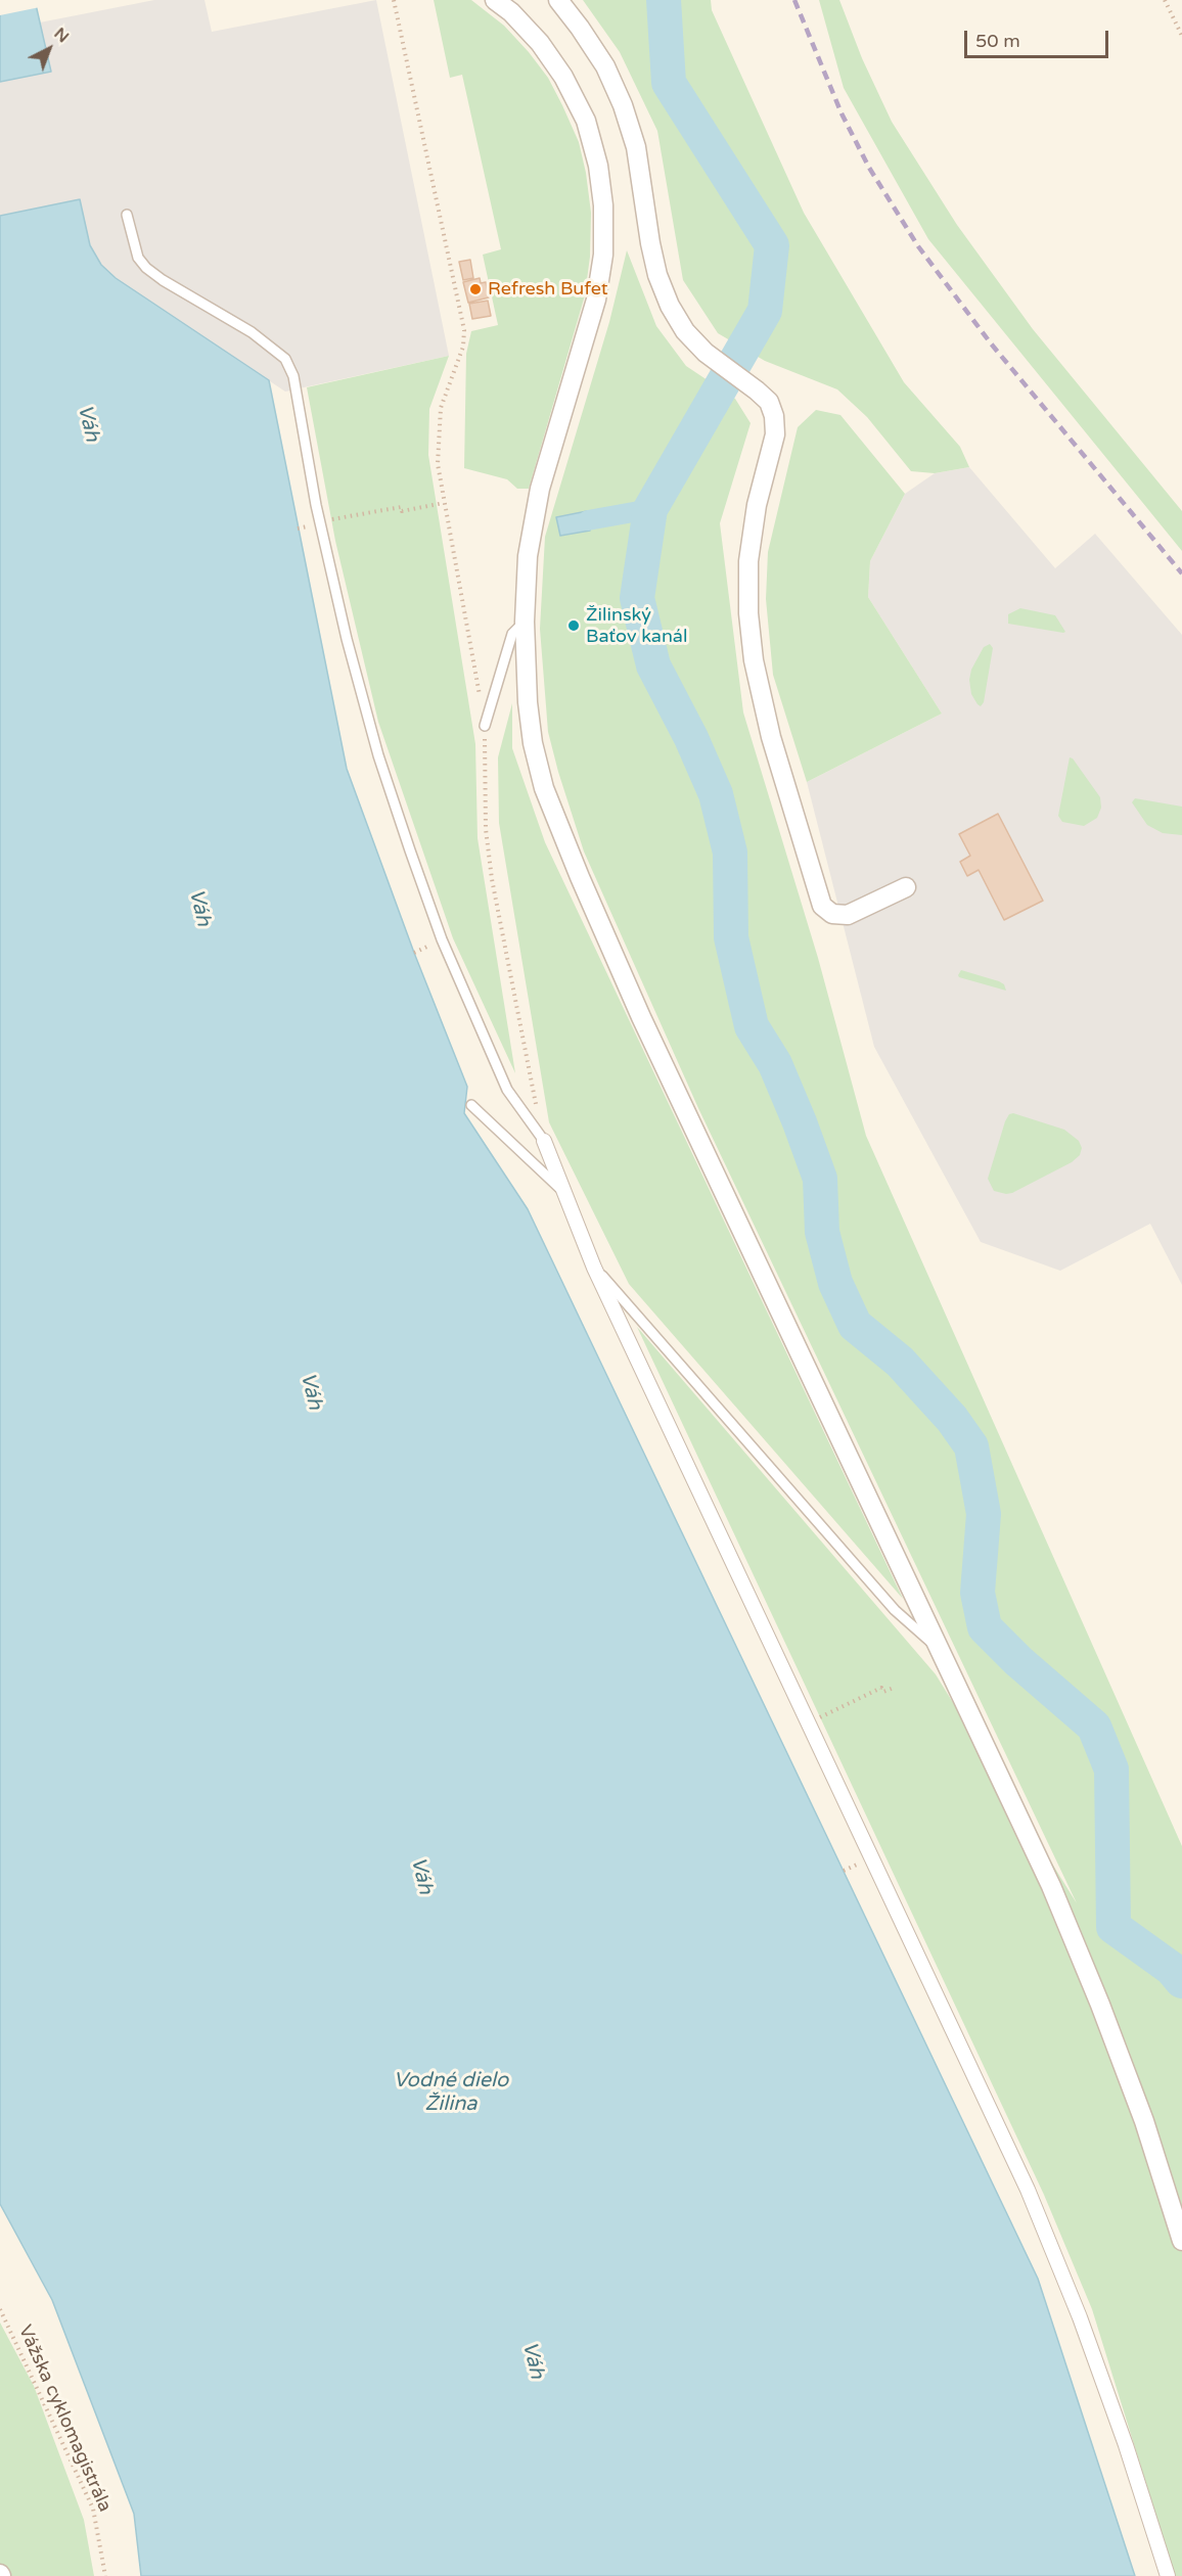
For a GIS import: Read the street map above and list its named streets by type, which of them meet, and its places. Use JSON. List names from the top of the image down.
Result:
{
  "streets": {
    "path": ["Vážska cyklomagistrála"]
  },
  "water": ["Váh", "Vodné dielo Žilina"],
  "places": ["Refresh Bufet", "Žilinský Baťov kanál"],
  "scale_bar": "50 m",
  "north": "top right"
}
